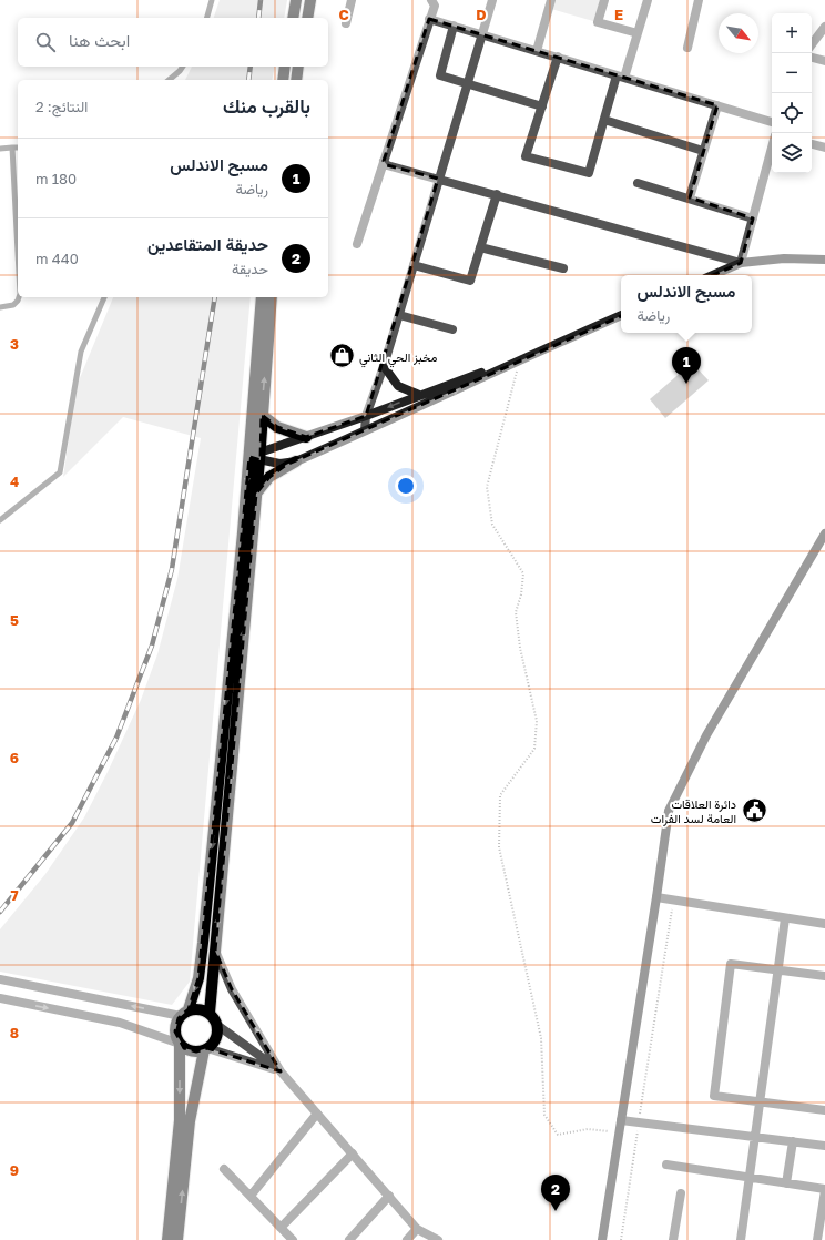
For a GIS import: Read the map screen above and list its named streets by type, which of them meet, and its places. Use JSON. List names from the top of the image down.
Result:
{
  "places": {
    "shop": ["مخبز الحي الثاني"],
    "public building": ["دائرة العلاقات العامة لسد الفرات"]
  },
  "north": "bottom right",
  "page": {
    "map_buttons": ["+", "−"],
    "search": "ابحث هنا",
    "heading": ["بالقرب منك", "النتائج: 2"],
    "list": [
      {
        "mark": "1",
        "name": "مسبح الاندلس",
        "note": "رياضة",
        "value": "180 m"
      },
      {
        "mark": "2",
        "name": "حديقة المتقاعدين",
        "note": "حديقة",
        "value": "440 m"
      }
    ],
    "popup": ["مسبح الاندلس", "رياضة"],
    "pins": ["1", "2"]
  },
  "grid": {
    "columns": ["C", "D", "E"],
    "rows": [
      "3",
      "4",
      "5",
      "6",
      "7",
      "8",
      "9"
    ]
  }
}
